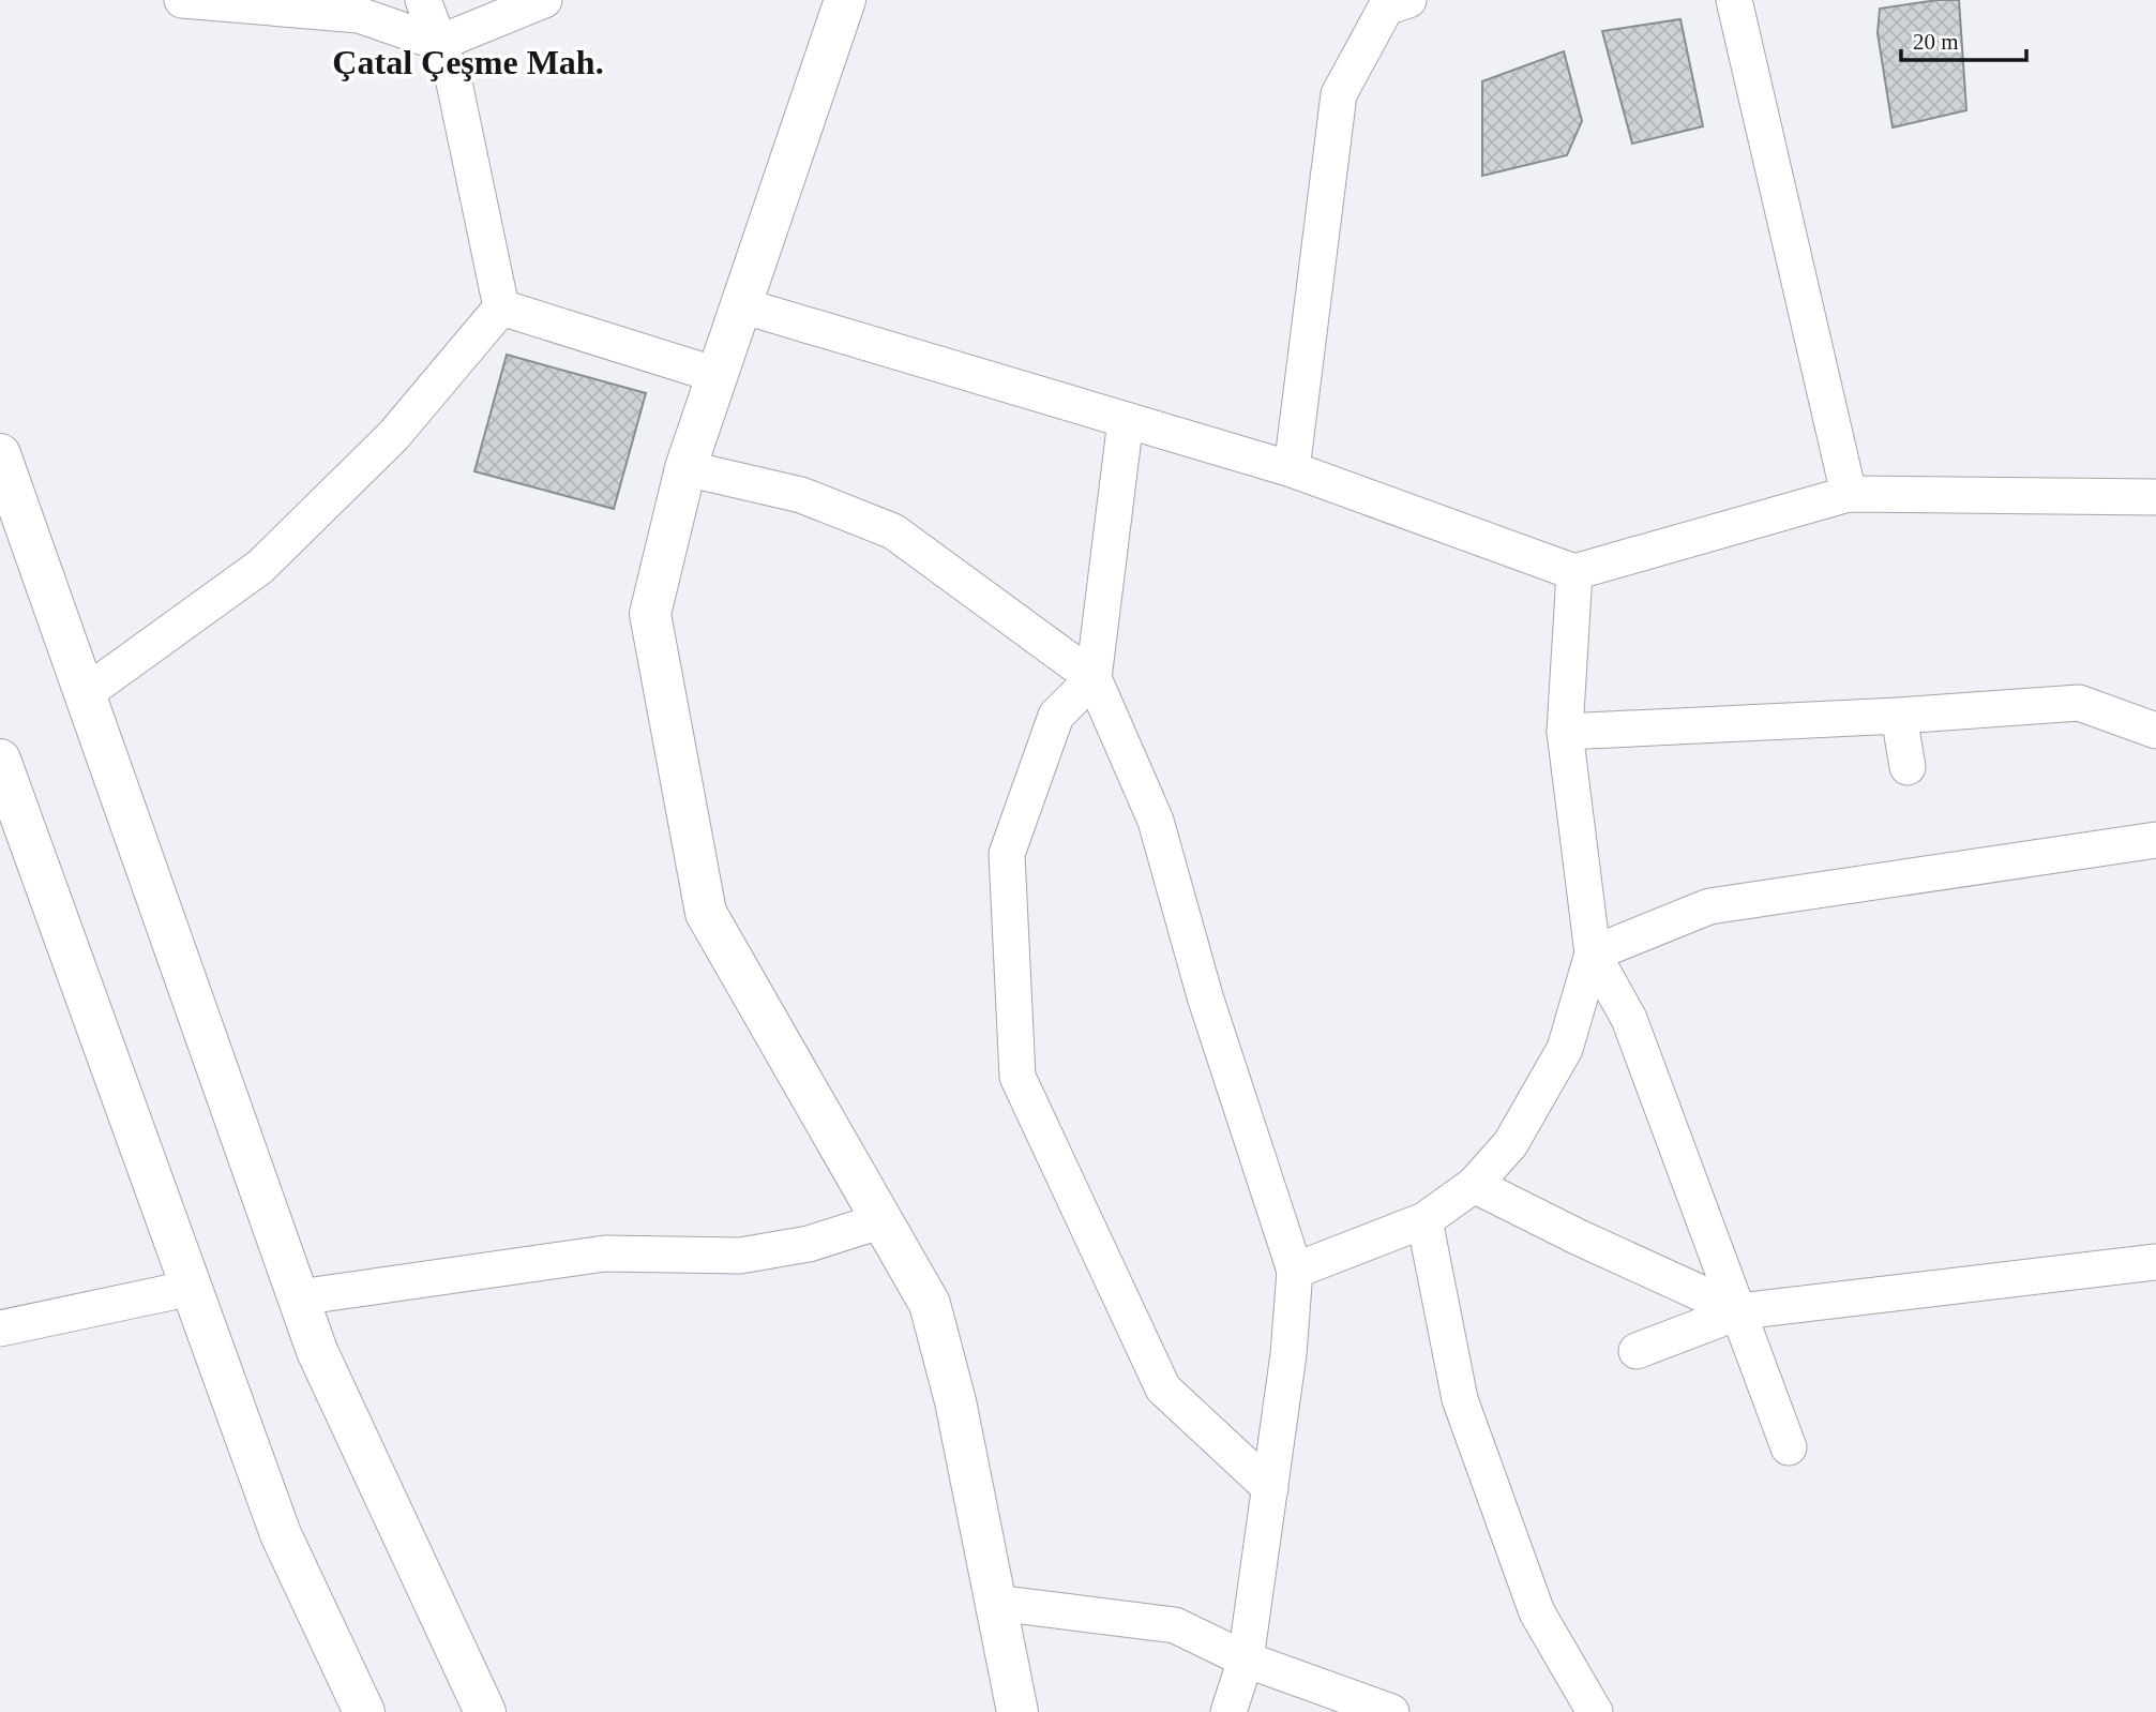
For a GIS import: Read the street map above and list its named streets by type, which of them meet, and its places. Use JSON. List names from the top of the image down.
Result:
{
  "districts": ["Çatal Çeşme Mah."],
  "scale_bar": "20 m"
}
